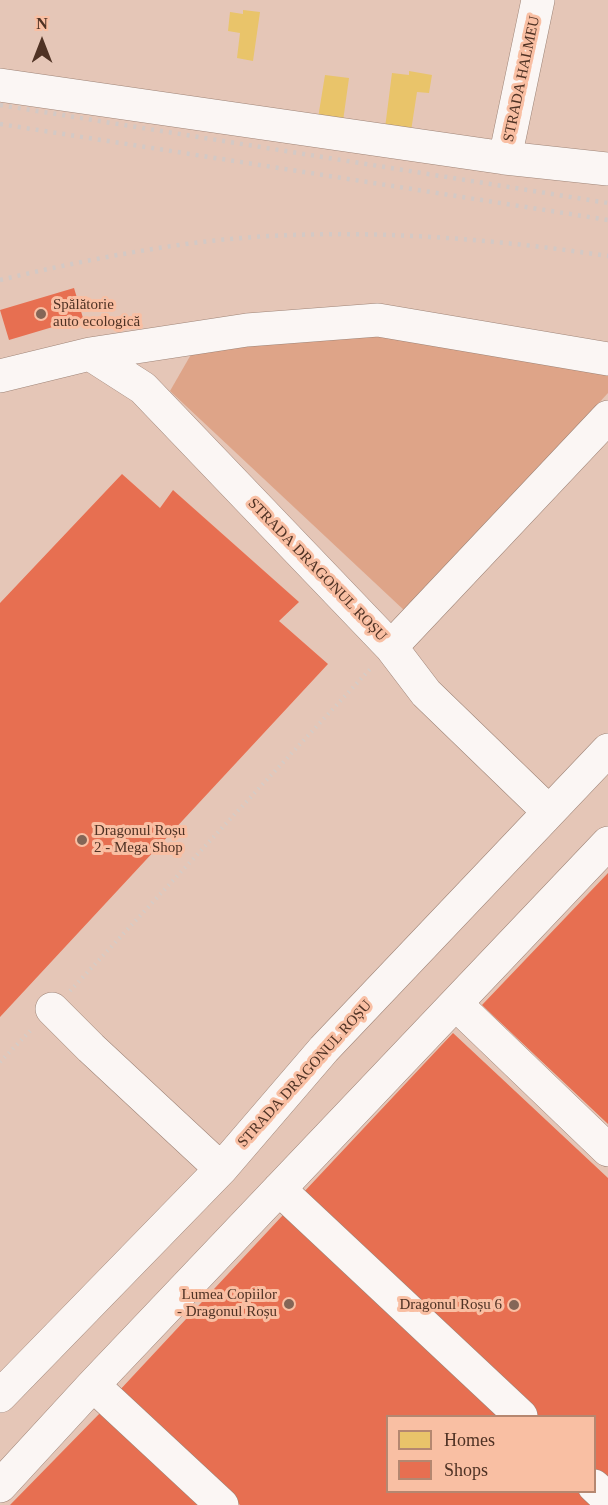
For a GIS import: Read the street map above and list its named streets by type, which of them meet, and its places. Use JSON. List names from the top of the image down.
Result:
{
  "streets": {
    "street": ["STRADA HALMEU", "STRADA DRAGONUL ROȘU"]
  },
  "places": [
    "Spălătorie auto ecologică",
    "Dragonul Roșu 2 - Mega Shop",
    "Lumea Copiilor - Dragonul Roșu",
    "Dragonul Roșu 6"
  ],
  "legend": ["Homes", "Shops"],
  "north": "top"
}
